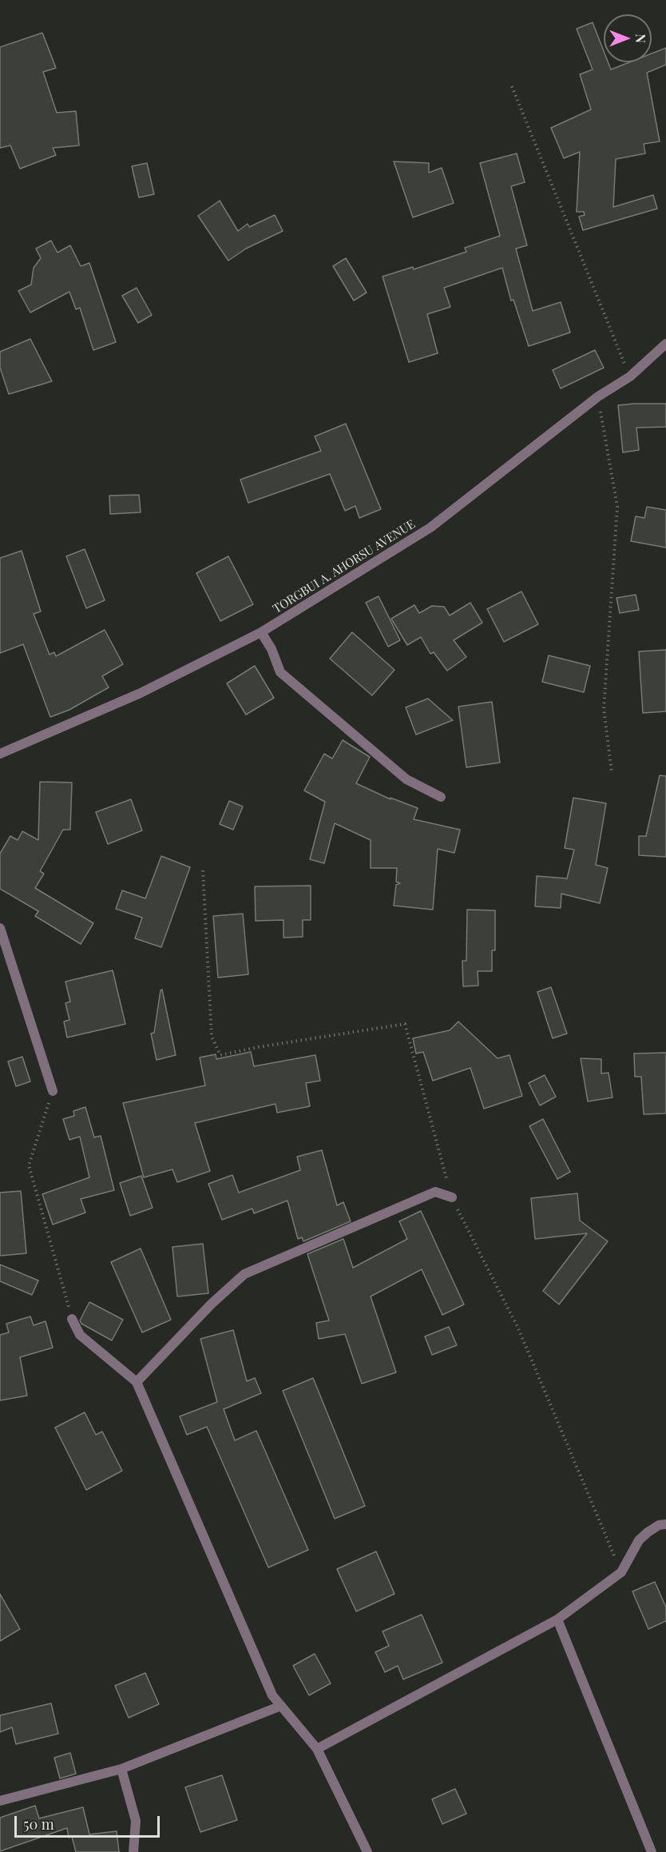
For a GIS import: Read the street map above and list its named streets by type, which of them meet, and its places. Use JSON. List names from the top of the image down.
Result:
{
  "streets": {
    "street": ["TORGBUI A. AHORSU AVENUE"]
  },
  "scale_bar": "50 m",
  "north": "right"
}
